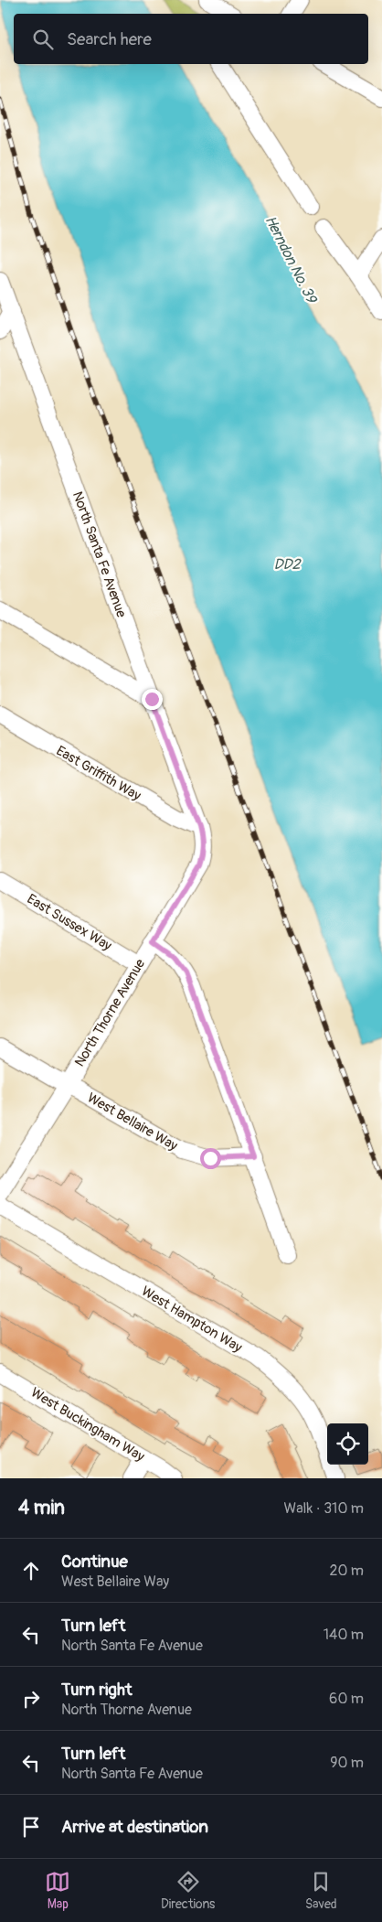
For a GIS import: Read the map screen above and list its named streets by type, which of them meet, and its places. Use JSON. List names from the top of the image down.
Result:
{
  "streets": {
    "street": [
      "North Santa Fe Avenue",
      "East Griffith Way",
      "East Sussex Way",
      "North Thorne Avenue",
      "West Bellaire Way",
      "West Hampton Way",
      "West Buckingham Way"
    ]
  },
  "crossings": [
    ["North Santa Fe Avenue", "East Griffith Way"],
    ["North Santa Fe Avenue", "North Thorne Avenue"],
    ["East Griffith Way", "North Thorne Avenue"],
    ["East Sussex Way", "North Thorne Avenue"],
    ["North Thorne Avenue", "West Bellaire Way"]
  ],
  "water": ["Herndon No. 39", "DD2"],
  "page": {
    "search": "Search here",
    "heading": ["4 min", "Walk · 310 m"],
    "list": [
      ["Continue", "West Bellaire Way", "20 m"],
      ["Turn left", "North Santa Fe Avenue", "140 m"],
      ["Turn right", "North Thorne Avenue", "60 m"],
      ["Turn left", "North Santa Fe Avenue", "90 m"],
      "Arrive at destination"
    ],
    "nav": ["Map", "Directions", "Saved"]
  }
}
